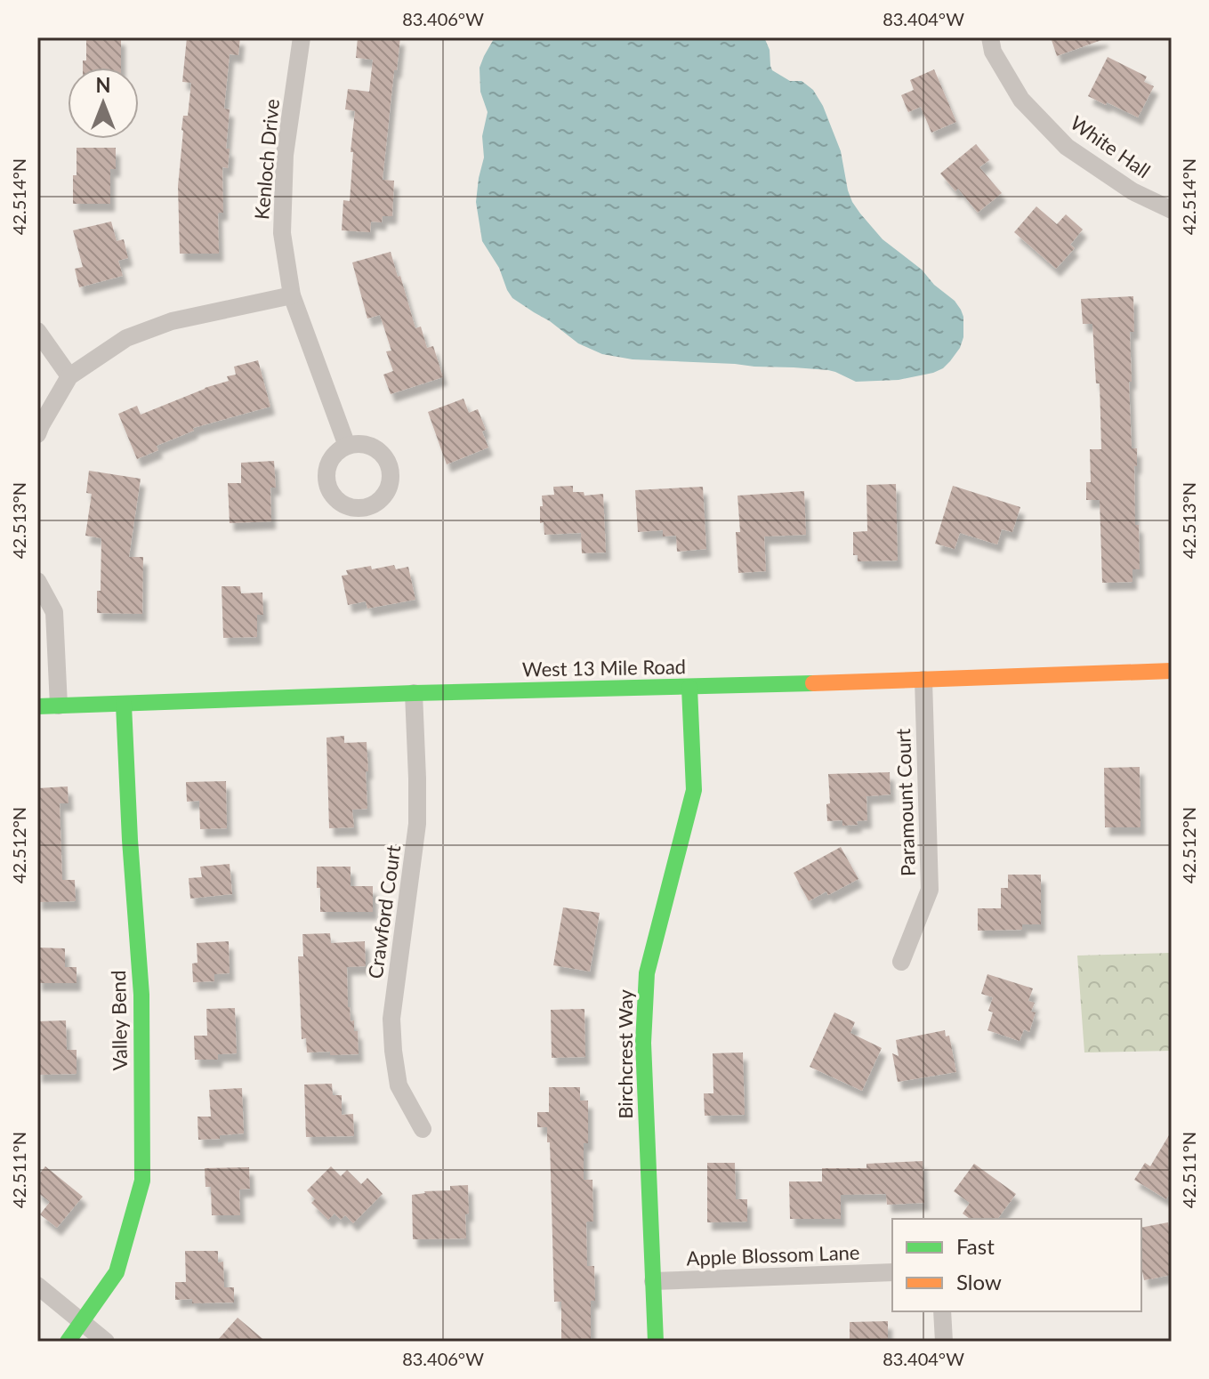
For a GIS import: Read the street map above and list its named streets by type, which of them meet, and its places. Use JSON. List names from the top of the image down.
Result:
{
  "streets": {
    "street": [
      "White Hall",
      "Kenloch Drive",
      "West 13 Mile Road",
      "Paramount Court",
      "Crawford Court",
      "Valley Bend",
      "Birchcrest Way",
      "Apple Blossom Lane"
    ]
  },
  "crossings": [
    ["West 13 Mile Road", "Paramount Court"],
    ["West 13 Mile Road", "Crawford Court"],
    ["West 13 Mile Road", "Valley Bend"],
    ["West 13 Mile Road", "Birchcrest Way"],
    ["Birchcrest Way", "Apple Blossom Lane"]
  ],
  "legend": ["Fast", "Slow"],
  "north": "top",
  "coordinates": [
    "83.406°W",
    "83.404°W",
    "42.514°N",
    "42.513°N",
    "42.512°N",
    "42.511°N"
  ]
}
